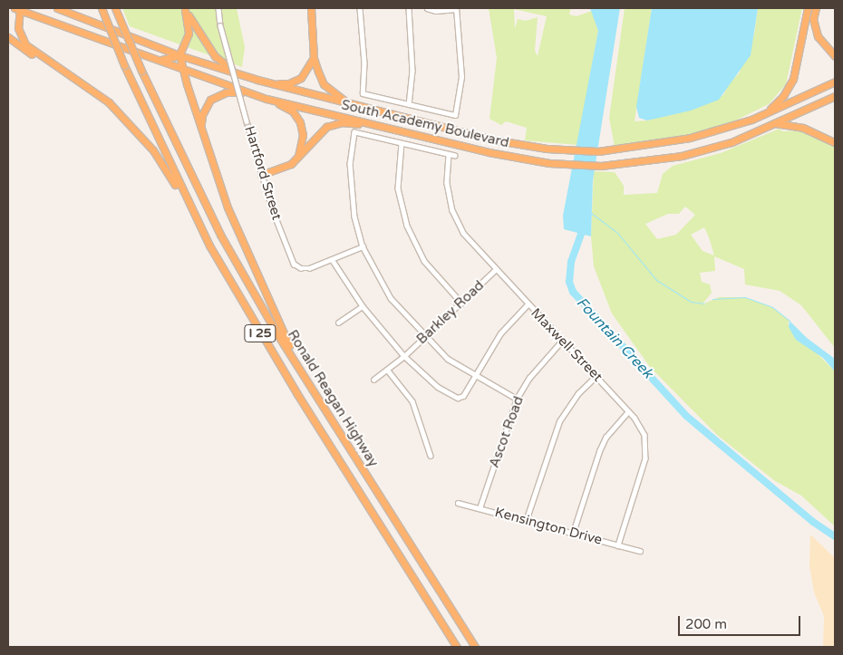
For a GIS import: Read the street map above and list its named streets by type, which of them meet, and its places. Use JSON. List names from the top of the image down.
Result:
{
  "streets": {
    "highway": ["South Academy Boulevard", "I 25", "Ronald Reagan Highway"],
    "street": [
      "Hartford Street",
      "Barkley Road",
      "Maxwell Street",
      "Ascot Road",
      "Kensington Drive"
    ]
  },
  "crossings": [
    ["Barkley Road", "Maxwell Street"],
    ["Maxwell Street", "Ascot Road"],
    ["Maxwell Street", "Kensington Drive"],
    ["Ascot Road", "Kensington Drive"]
  ],
  "water": ["Fountain Creek"],
  "scale_bar": "200 m"
}
